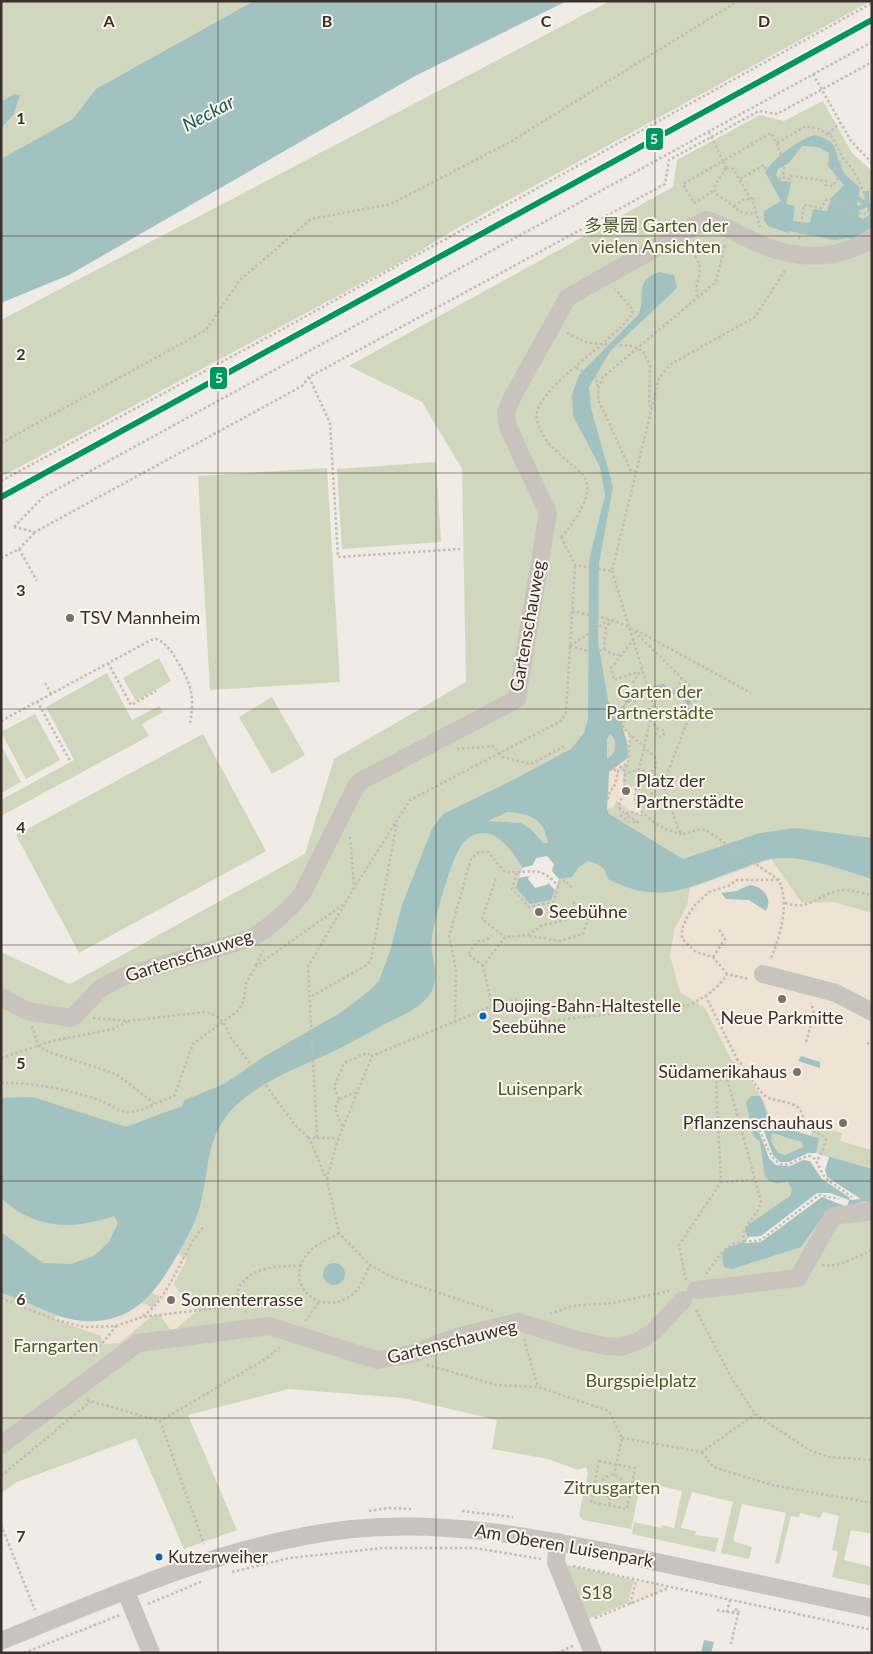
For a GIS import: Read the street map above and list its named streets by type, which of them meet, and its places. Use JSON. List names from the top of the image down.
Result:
{
  "streets": {
    "street": ["Gartenschauweg", "Am Oberen Luisenpark"]
  },
  "water": ["Neckar"],
  "parks": [
    "多景园 Garten der vielen Ansichten",
    "Garten der Partnerstädte",
    "Luisenpark",
    "Farngarten",
    "Burgspielplatz",
    "Zitrusgarten",
    "S18"
  ],
  "places": [
    "TSV Mannheim",
    "Platz der Partnerstädte",
    "Seebühne",
    "Neue Parkmitte",
    "Duojing-Bahn-Haltestelle Seebühne",
    "Südamerikahaus",
    "Pflanzenschauhaus",
    "Sonnenterrasse",
    "Kutzerweiher"
  ],
  "lines": ["transit line 5"],
  "grid": {
    "columns": [
      "A",
      "B",
      "C",
      "D"
    ],
    "rows": [
      "1",
      "2",
      "3",
      "4",
      "5",
      "6",
      "7"
    ]
  }
}
